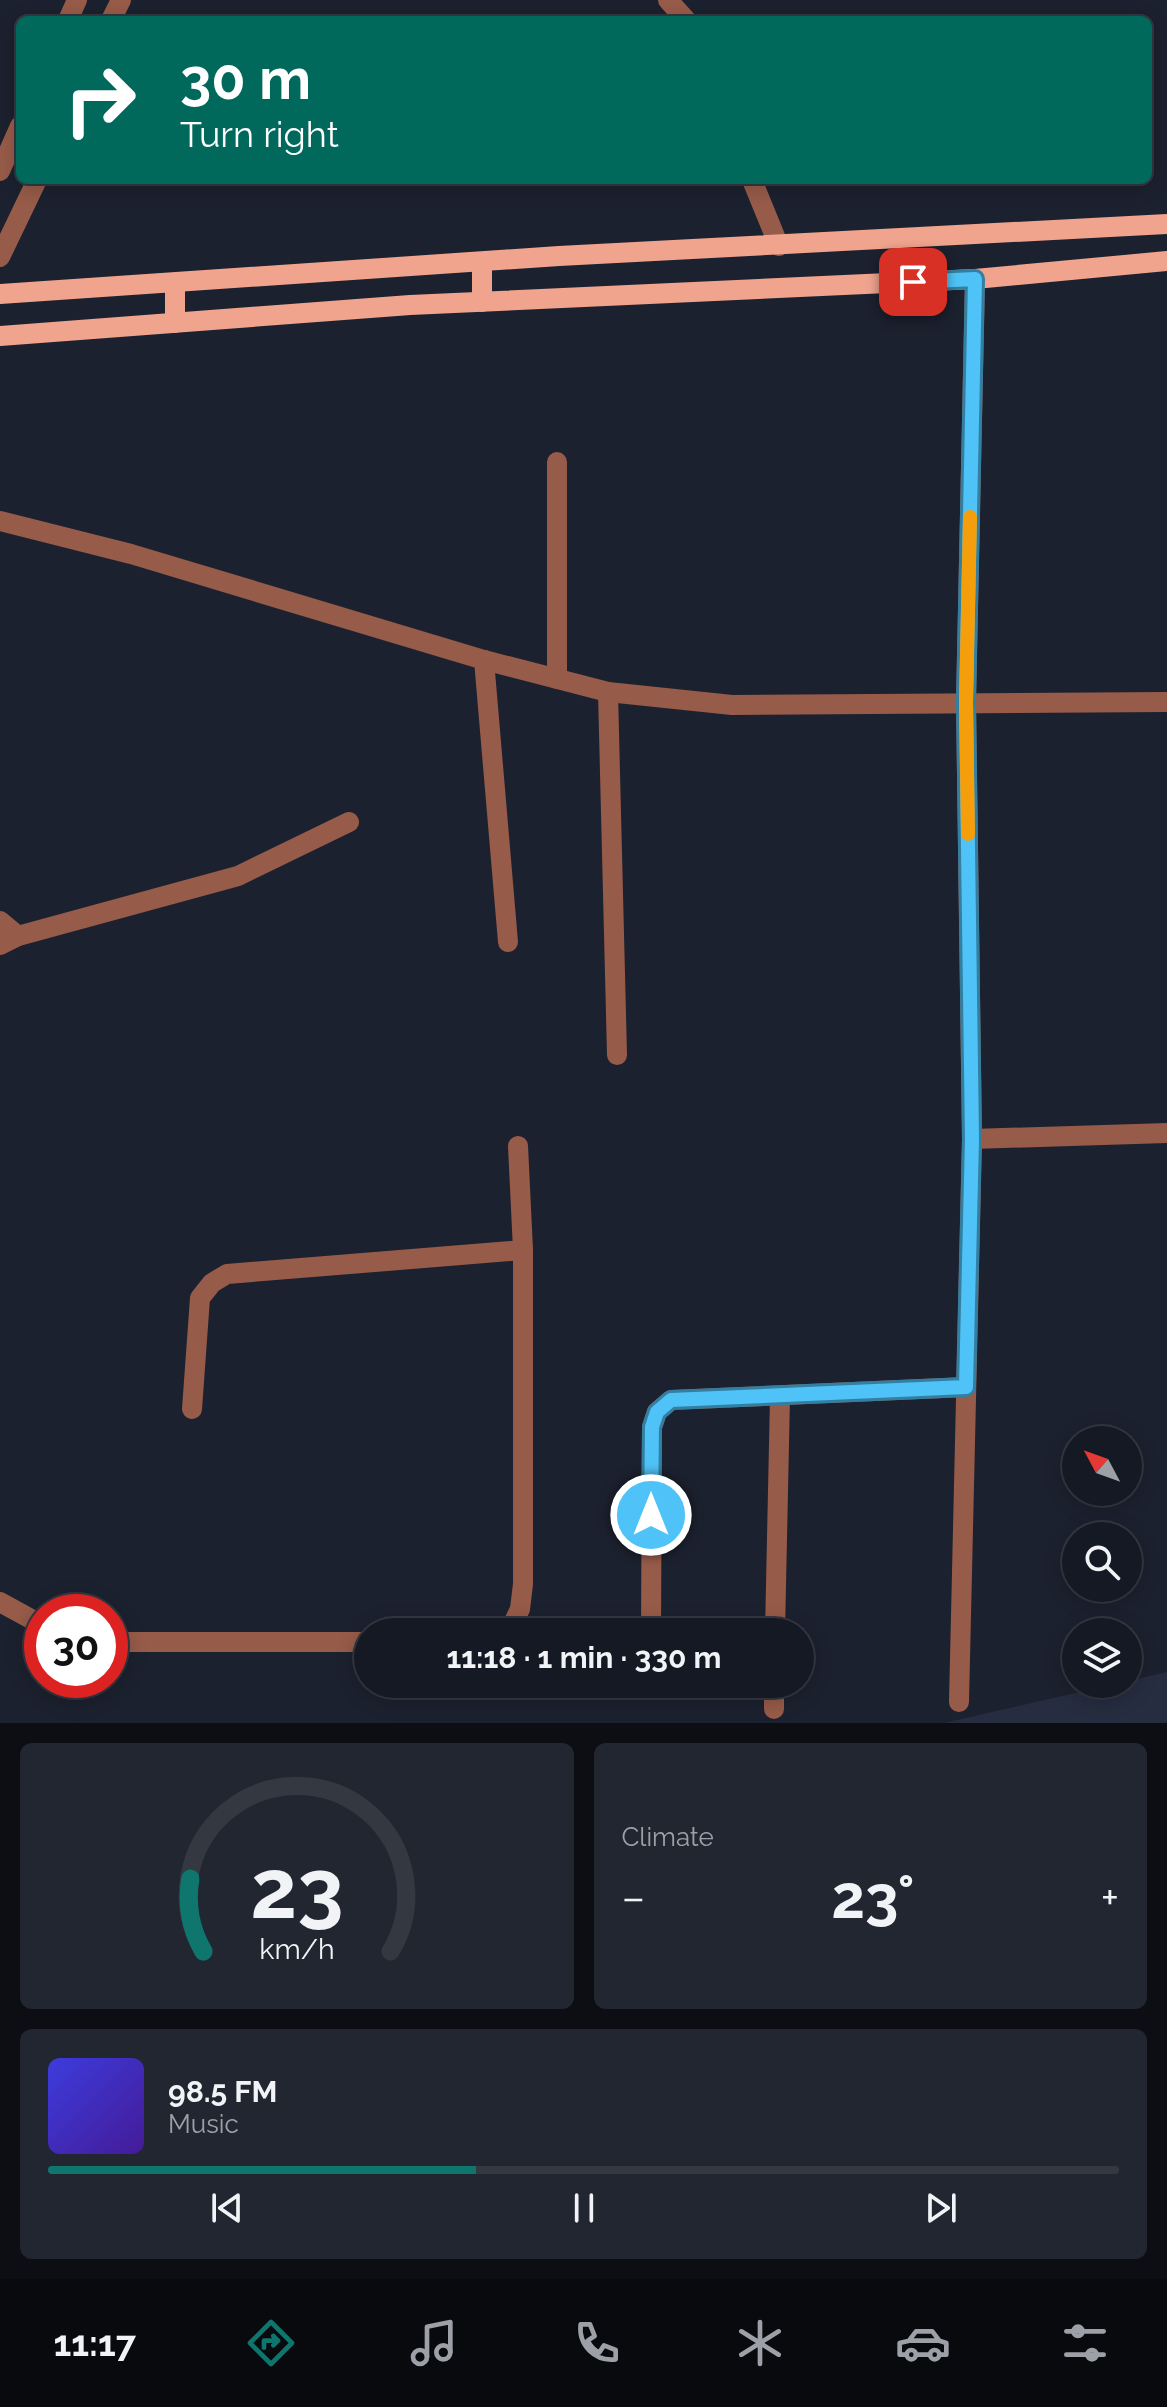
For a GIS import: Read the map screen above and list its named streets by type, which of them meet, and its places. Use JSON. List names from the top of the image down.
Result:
{
  "north": "top left",
  "page": {
    "turn": ["30 m", "Turn right"],
    "limit": "30",
    "trip": "11:18 · 1 min · 330 m",
    "tile": "Climate",
    "heat": ["−", "23°", "+"],
    "song": ["98.5 FM", "Music"],
    "tabs": "11:17",
    "gauge": ["23", "km/h"]
  }
}
